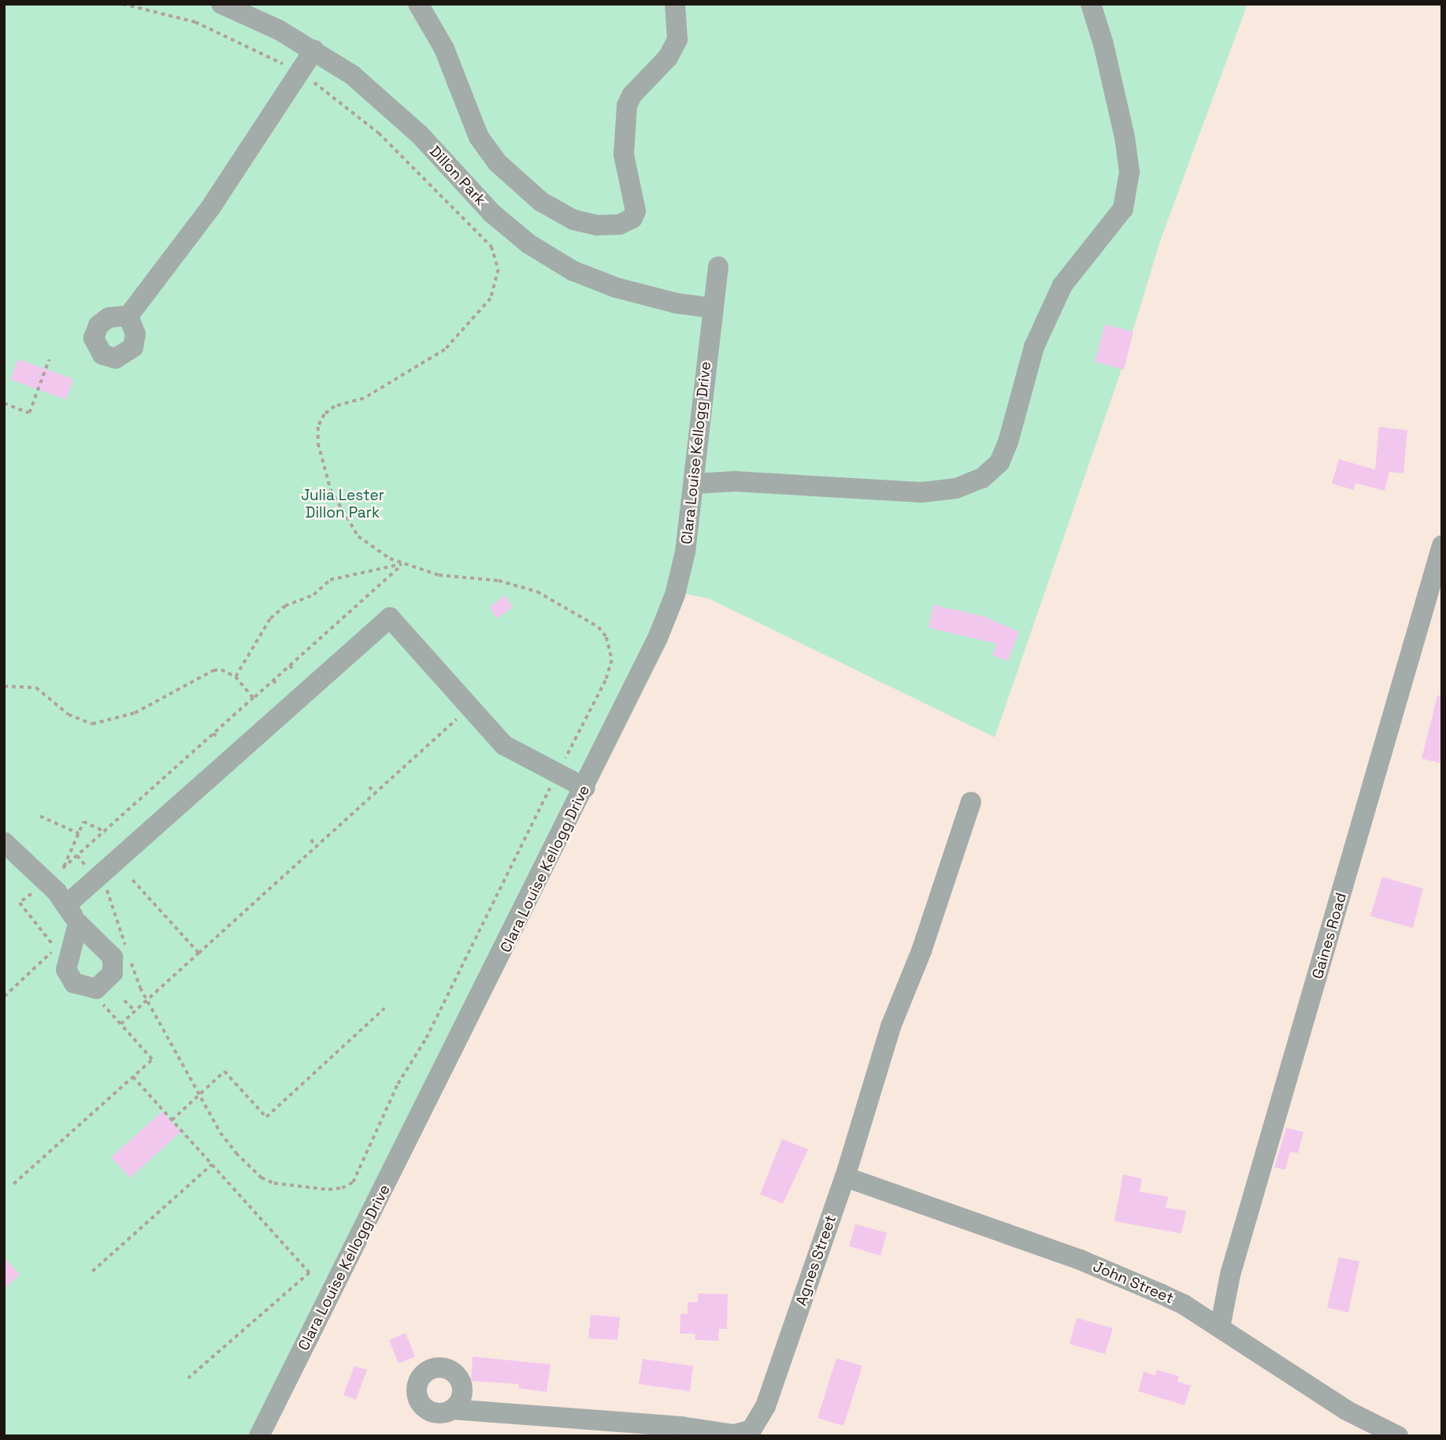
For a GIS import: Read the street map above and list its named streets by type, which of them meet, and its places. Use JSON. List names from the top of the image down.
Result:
{
  "streets": {
    "street": [
      "Dillon Park",
      "Clara Louise Kellogg Drive",
      "Gaines Road",
      "Agnes Street",
      "John Street"
    ]
  },
  "crossings": [
    ["Dillon Park", "Clara Louise Kellogg Drive"],
    ["Gaines Road", "John Street"],
    ["Agnes Street", "John Street"]
  ],
  "parks": ["Julia Lester Dillon Park"]
}
